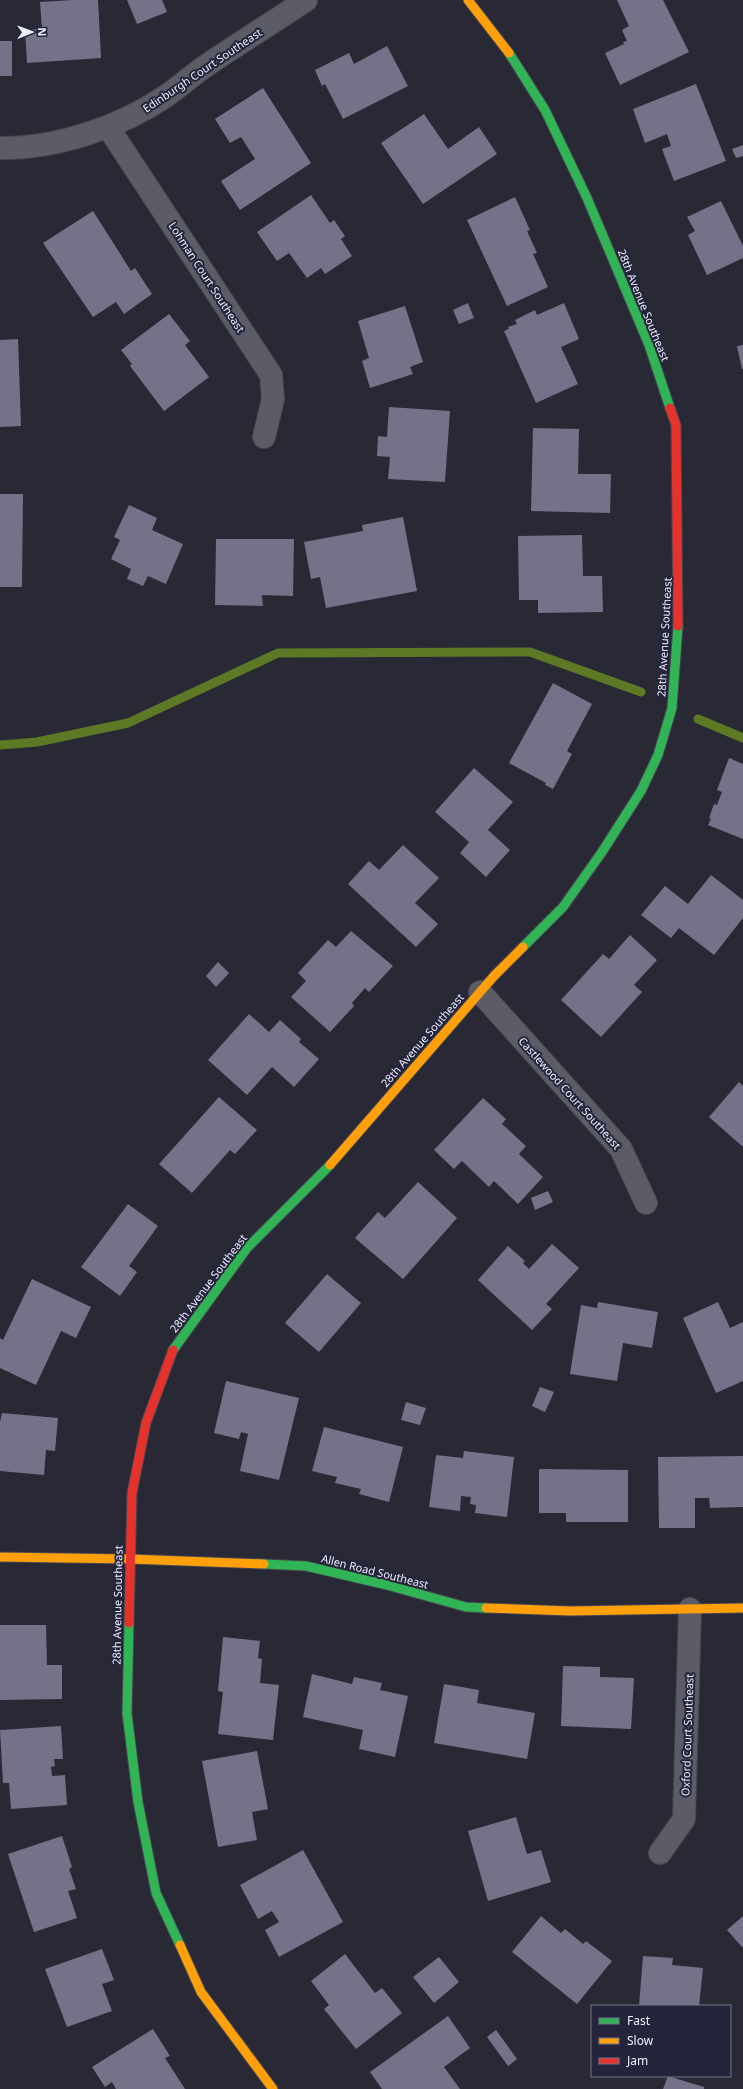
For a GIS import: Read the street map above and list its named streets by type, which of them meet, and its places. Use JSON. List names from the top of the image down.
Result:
{
  "streets": {
    "street": [
      "Edinburgh Court Southeast",
      "Lohman Court Southeast",
      "28th Avenue Southeast",
      "Castlewood Court Southeast",
      "Allen Road Southeast",
      "Oxford Court Southeast"
    ]
  },
  "crossings": [
    ["Edinburgh Court Southeast", "Lohman Court Southeast"],
    ["28th Avenue Southeast", "Castlewood Court Southeast"],
    ["28th Avenue Southeast", "Allen Road Southeast"],
    ["Allen Road Southeast", "Oxford Court Southeast"]
  ],
  "legend": ["Fast", "Slow", "Jam"],
  "north": "right"
}
